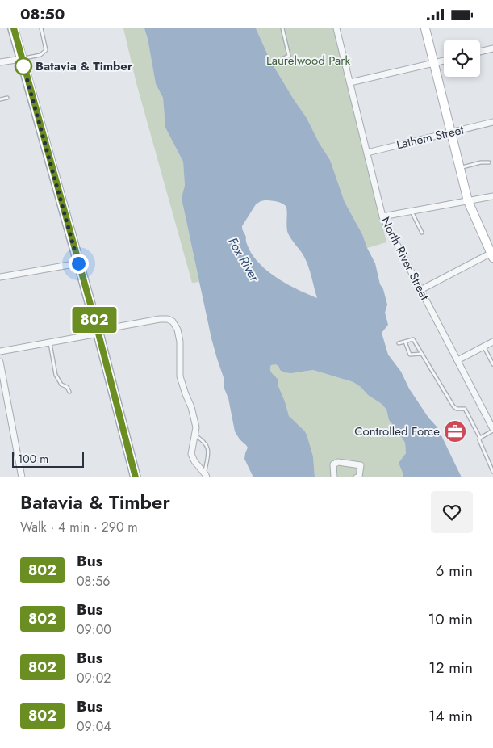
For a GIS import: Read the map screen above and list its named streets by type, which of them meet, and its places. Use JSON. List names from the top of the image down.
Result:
{
  "streets": {
    "street": ["Lathem Street", "North River Street"]
  },
  "crossings": [
    ["Lathem Street", "North River Street"]
  ],
  "water": ["Fox River"],
  "parks": ["Laurelwood Park"],
  "places": {
    "other": ["Batavia & Timber"],
    "office": ["Controlled Force"]
  },
  "lines": ["bus line 802"],
  "scale_bar": "100 m",
  "page": {
    "status": "08:50",
    "on_map": "802",
    "scale": "100 m",
    "heading": ["Batavia & Timber", "Walk · 4 min · 290 m"],
    "list": [
      {
        "mark": "802",
        "name": "Bus",
        "note": "08:56",
        "value": "6 min"
      },
      {
        "mark": "802",
        "name": "Bus",
        "note": "09:00",
        "value": "10 min"
      },
      {
        "mark": "802",
        "name": "Bus",
        "note": "09:02",
        "value": "12 min"
      },
      {
        "mark": "802",
        "name": "Bus",
        "note": "09:04",
        "value": "14 min"
      }
    ]
  }
}
